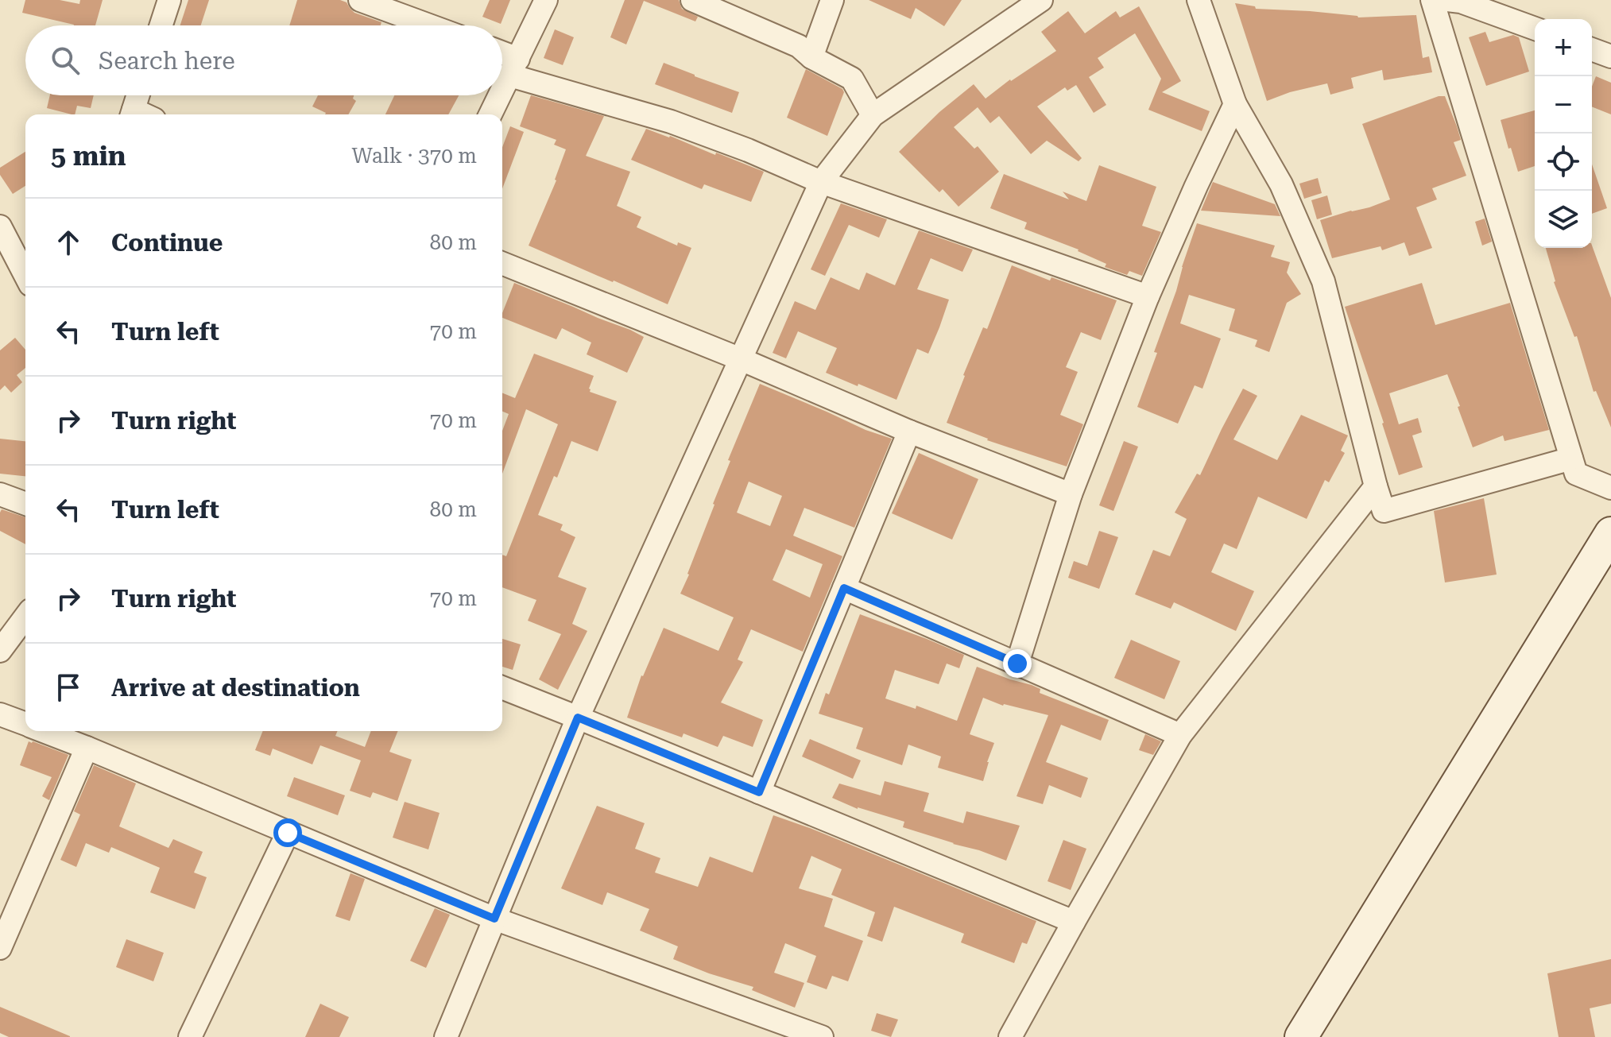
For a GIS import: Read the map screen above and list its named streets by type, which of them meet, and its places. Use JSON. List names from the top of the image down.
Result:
{
  "page": {
    "map_buttons": ["+", "−"],
    "search": "Search here",
    "heading": ["5 min", "Walk · 370 m"],
    "list": [
      ["Continue", "80 m"],
      ["Turn left", "70 m"],
      ["Turn right", "70 m"],
      ["Turn left", "80 m"],
      ["Turn right", "70 m"],
      "Arrive at destination"
    ]
  }
}
